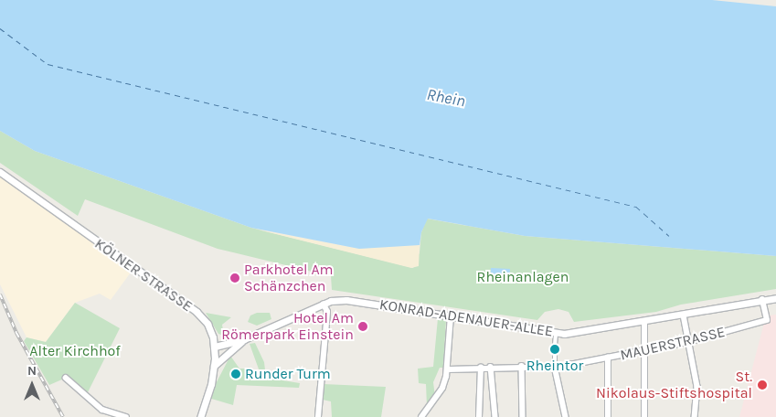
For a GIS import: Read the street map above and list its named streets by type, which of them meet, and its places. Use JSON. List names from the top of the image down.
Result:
{
  "streets": {
    "street": ["KÖLNER STRASSE", "KONRAD-ADENAUER-ALLEE", "MAUERSTRASSE"]
  },
  "crossings": [
    ["KONRAD-ADENAUER-ALLEE", "MAUERSTRASSE"]
  ],
  "water": ["Rhein"],
  "parks": ["Rheinanlagen", "Alter Kirchhof"],
  "places": [
    "Parkhotel Am Schänzchen",
    "Hotel Am Römerpark Einstein",
    "Rheintor",
    "Runder Turm",
    "St. Nikolaus-Stiftshospital"
  ],
  "north": "top"
}
